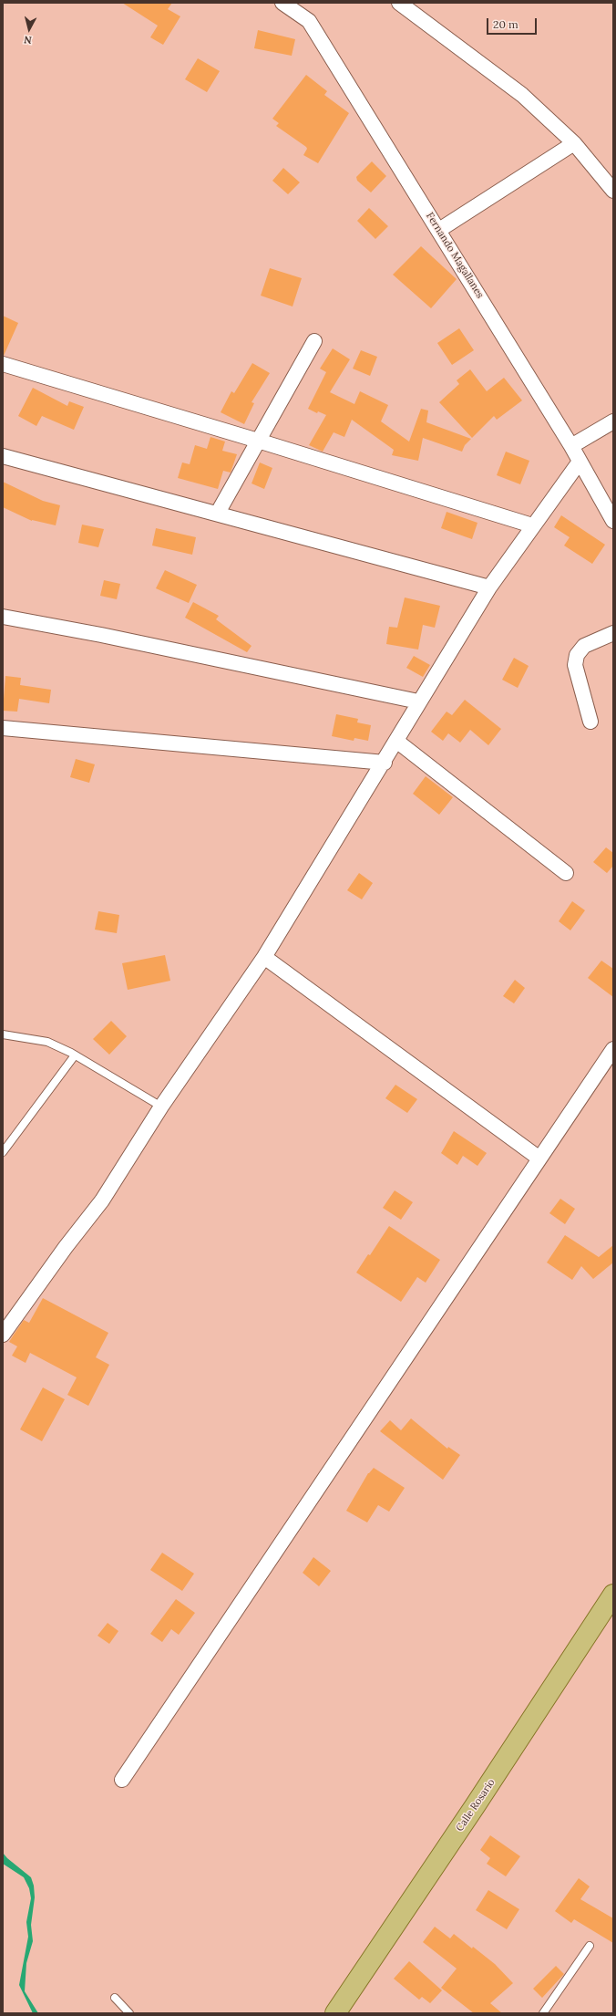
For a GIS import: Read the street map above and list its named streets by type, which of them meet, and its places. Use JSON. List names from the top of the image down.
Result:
{
  "streets": {
    "main road": ["Calle Rosario"],
    "street": ["Fernando Magallanes"]
  },
  "scale_bar": "20 m",
  "north": "bottom"
}
